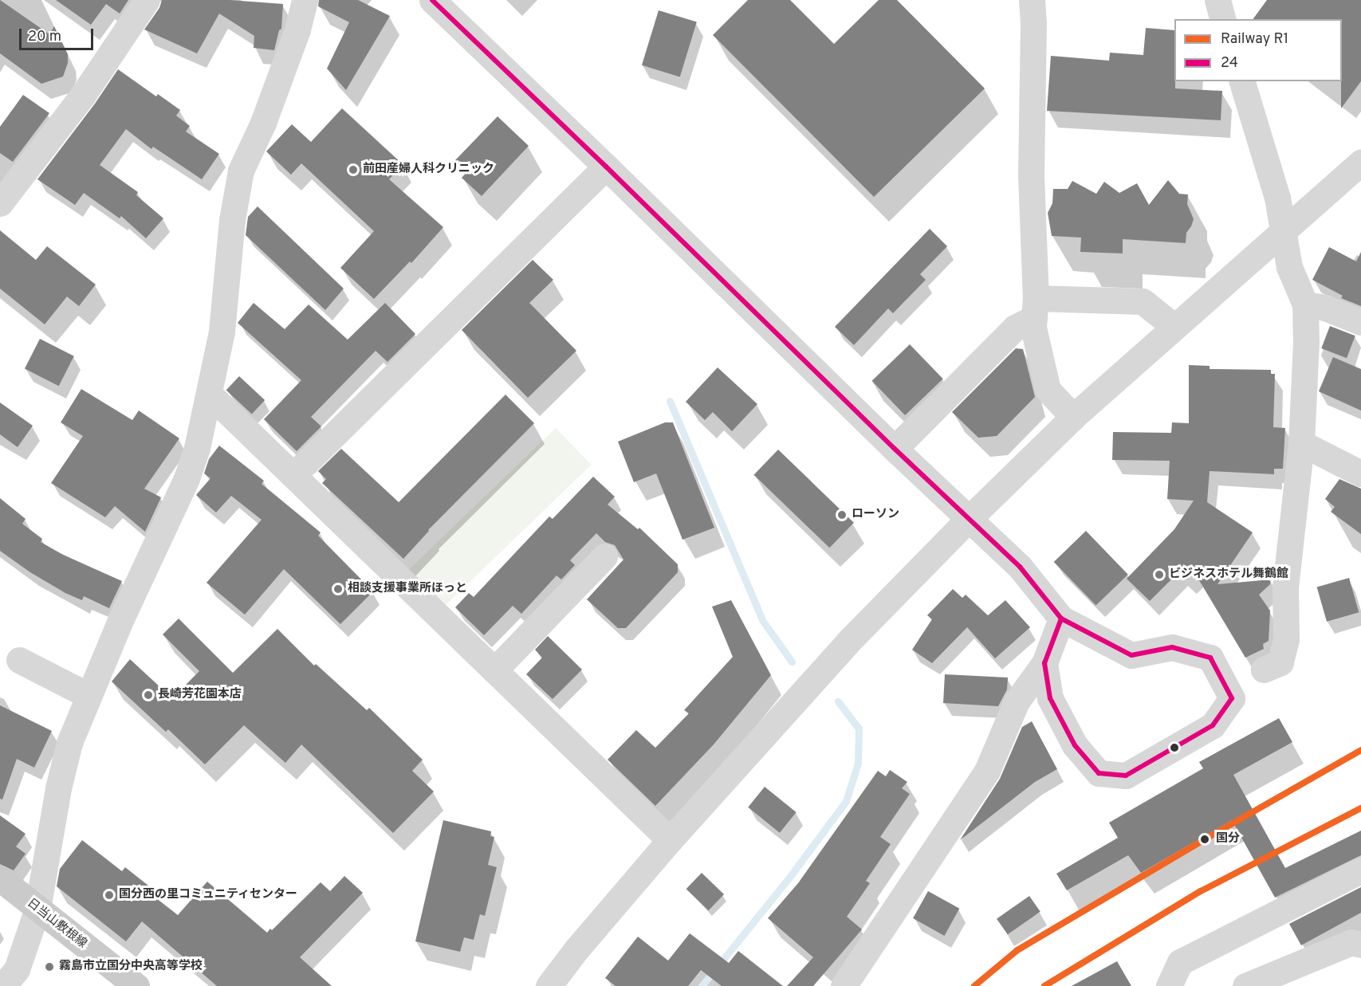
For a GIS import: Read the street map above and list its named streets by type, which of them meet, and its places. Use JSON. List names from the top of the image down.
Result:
{
  "streets": {
    "main road": ["日当山敷根線"]
  },
  "places": [
    "前田産婦人科クリニック",
    "ローソン",
    "ビジネスホテル舞鶴館",
    "相談支援事業所ほっと",
    "長崎芳花園本店",
    "国分",
    "国分西の里コミュニティセンター",
    "霧島市立国分中央高等学校"
  ],
  "lines": ["transit line 24", "rail line R1"],
  "legend": ["Railway R1", "24"],
  "scale_bar": "20 m"
}
